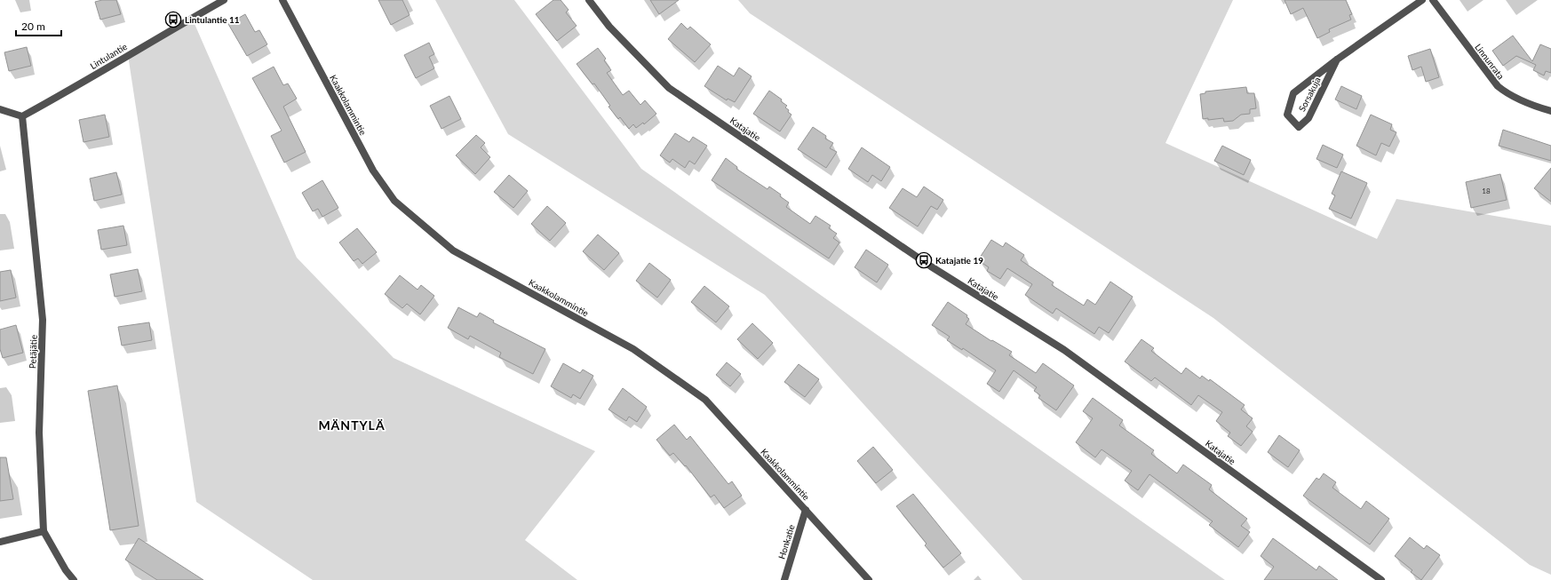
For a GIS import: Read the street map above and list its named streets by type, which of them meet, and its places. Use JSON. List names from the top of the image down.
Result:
{
  "streets": {
    "street": [
      "Lintulantie",
      "Linnunrata",
      "Sorsakuja",
      "Kaakkolammintie",
      "Katajatie",
      "Petäjätie",
      "Honkatie"
    ]
  },
  "crossings": [
    ["Lintulantie", "Petäjätie"],
    ["Kaakkolammintie", "Honkatie"]
  ],
  "districts": ["MÄNTYLÄ"],
  "places": {
    "bus stop": ["Lintulantie 11", "Katajatie 19"]
  },
  "house_numbers": ["18"],
  "scale_bar": "20 m"
}
